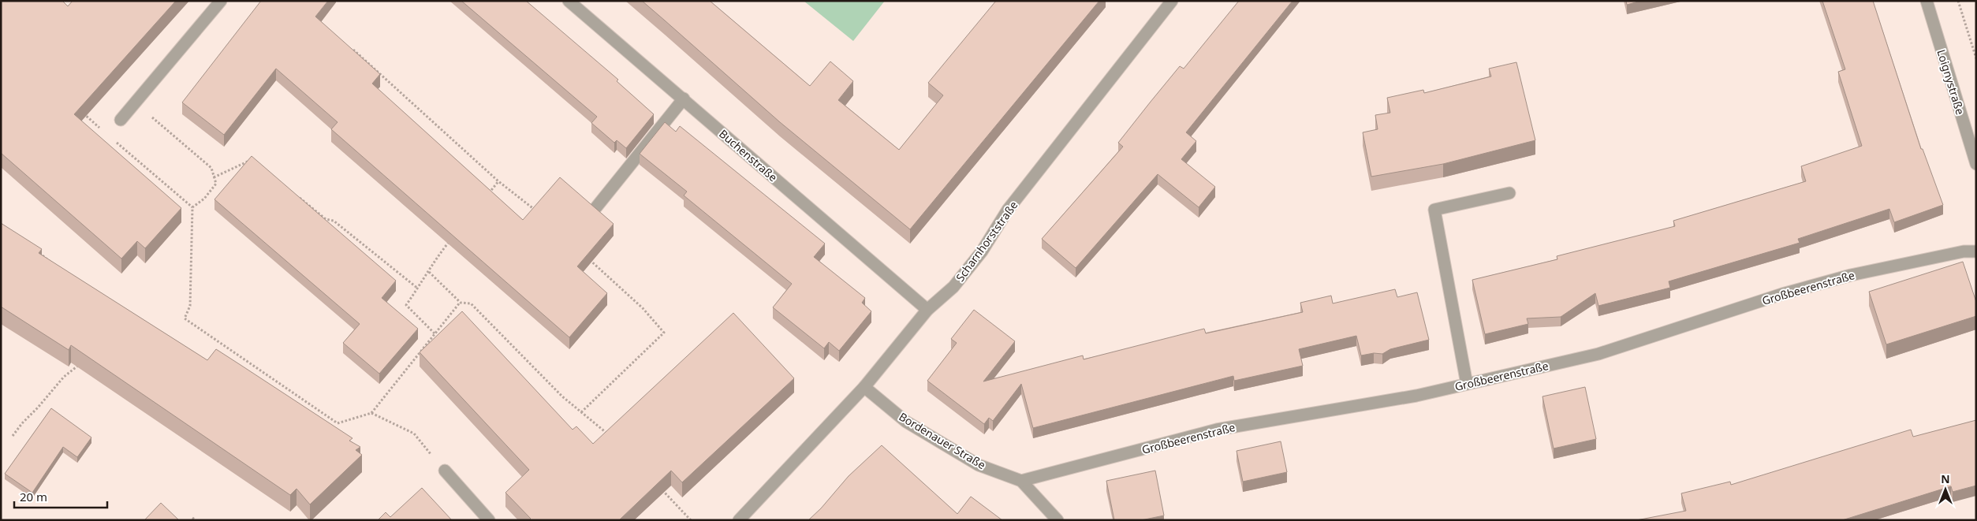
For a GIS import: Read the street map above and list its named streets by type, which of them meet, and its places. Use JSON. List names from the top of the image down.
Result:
{
  "streets": {
    "street": [
      "Loignystraße",
      "Buchenstraße",
      "Scharnhorststraße",
      "Großbeerenstraße",
      "Bordenauer Straße"
    ]
  },
  "crossings": [
    ["Buchenstraße", "Scharnhorststraße"],
    ["Scharnhorststraße", "Bordenauer Straße"],
    ["Großbeerenstraße", "Bordenauer Straße"]
  ],
  "scale_bar": "20 m",
  "north": "top"
}
